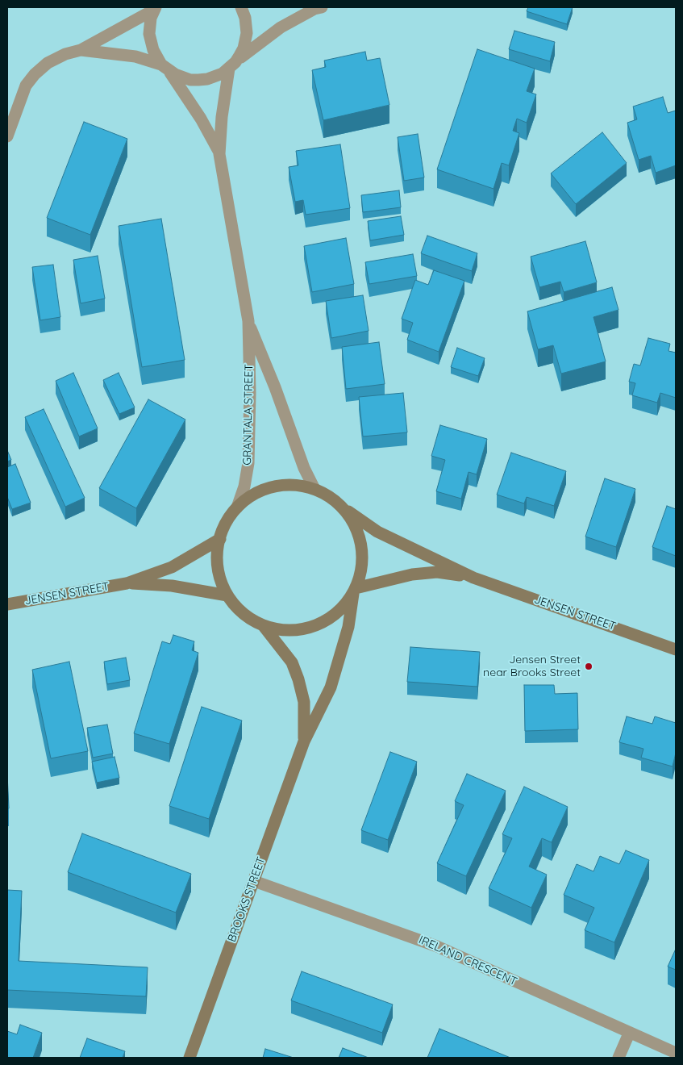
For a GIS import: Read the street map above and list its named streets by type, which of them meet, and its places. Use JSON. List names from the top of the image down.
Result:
{
  "streets": {
    "street": [
      "GRANTALA STREET",
      "JENSEN STREET",
      "BROOKS STREET",
      "IRELAND CRESCENT"
    ]
  },
  "crossings": [
    ["GRANTALA STREET", "JENSEN STREET"],
    ["JENSEN STREET", "BROOKS STREET"],
    ["BROOKS STREET", "IRELAND CRESCENT"]
  ],
  "places": ["Jensen Street near Brooks Street"]
}
